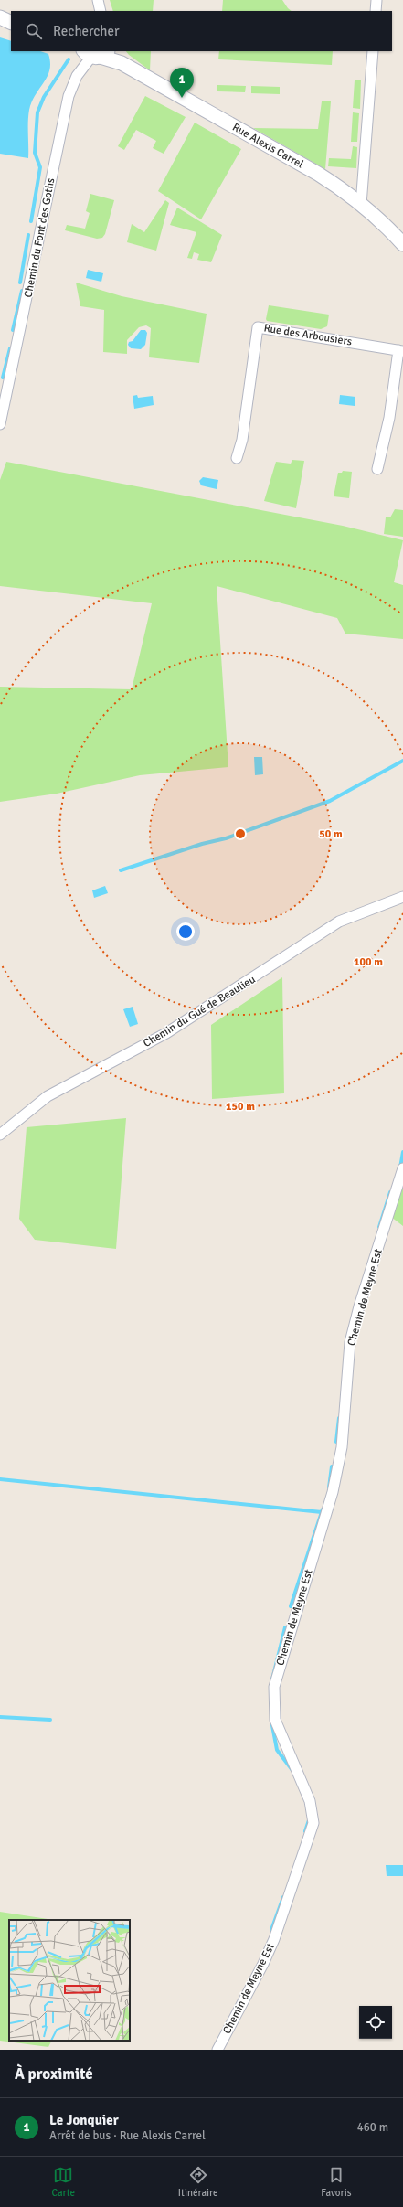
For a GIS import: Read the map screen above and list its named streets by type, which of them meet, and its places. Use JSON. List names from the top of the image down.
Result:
{
  "streets": {
    "street": [
      "Rue Alexis Carrel",
      "Chemin du Font des Goths",
      "Rue des Arbousiers",
      "Chemin du Gué de Beaulieu",
      "Chemin de Meyne Est"
    ]
  },
  "crossings": [
    ["Rue Alexis Carrel", "Chemin du Font des Goths"]
  ],
  "page": {
    "search": "Rechercher",
    "pins": "1",
    "heading": "À proximité",
    "list": [
      {
        "mark": "1",
        "name": "Le Jonquier",
        "note": "Arrêt de bus · Rue Alexis Carrel",
        "value": "460 m"
      }
    ],
    "nav": ["Carte", "Itinéraire", "Favoris"]
  },
  "rings": ["50 m", "100 m", "150 m"]
}
